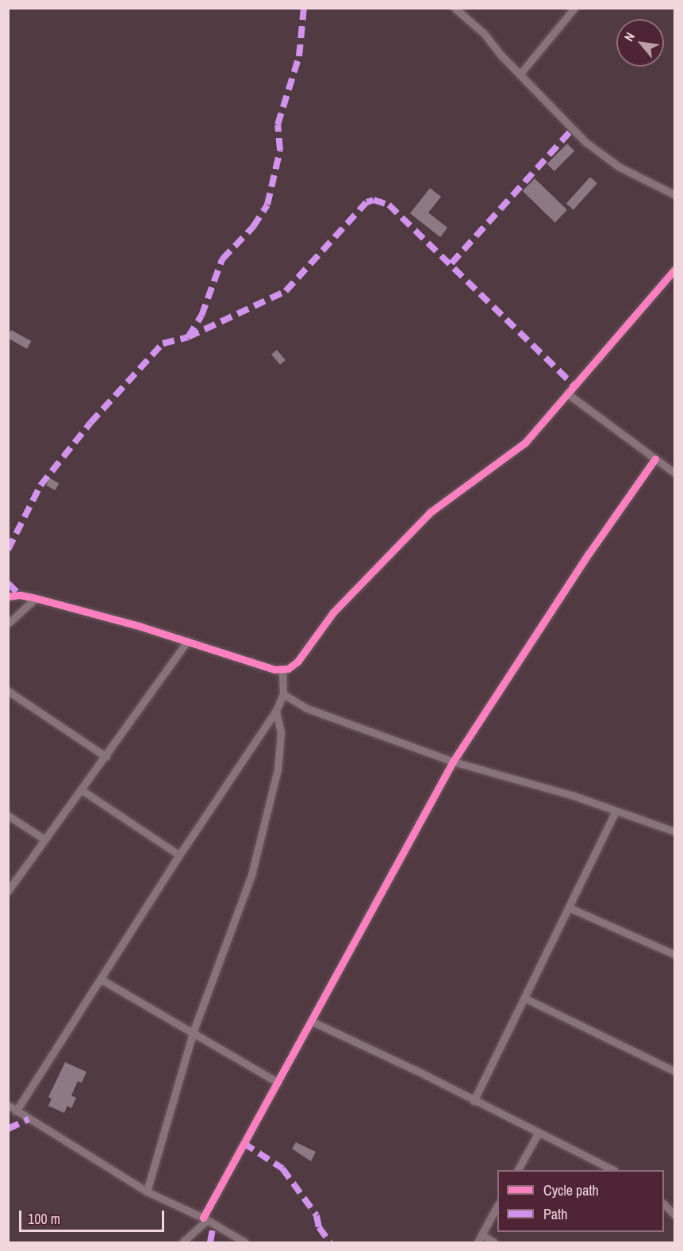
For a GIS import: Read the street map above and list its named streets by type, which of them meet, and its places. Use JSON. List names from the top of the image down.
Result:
{
  "legend": ["Cycle path", "Path"],
  "scale_bar": "100 m",
  "north": "top left"
}
